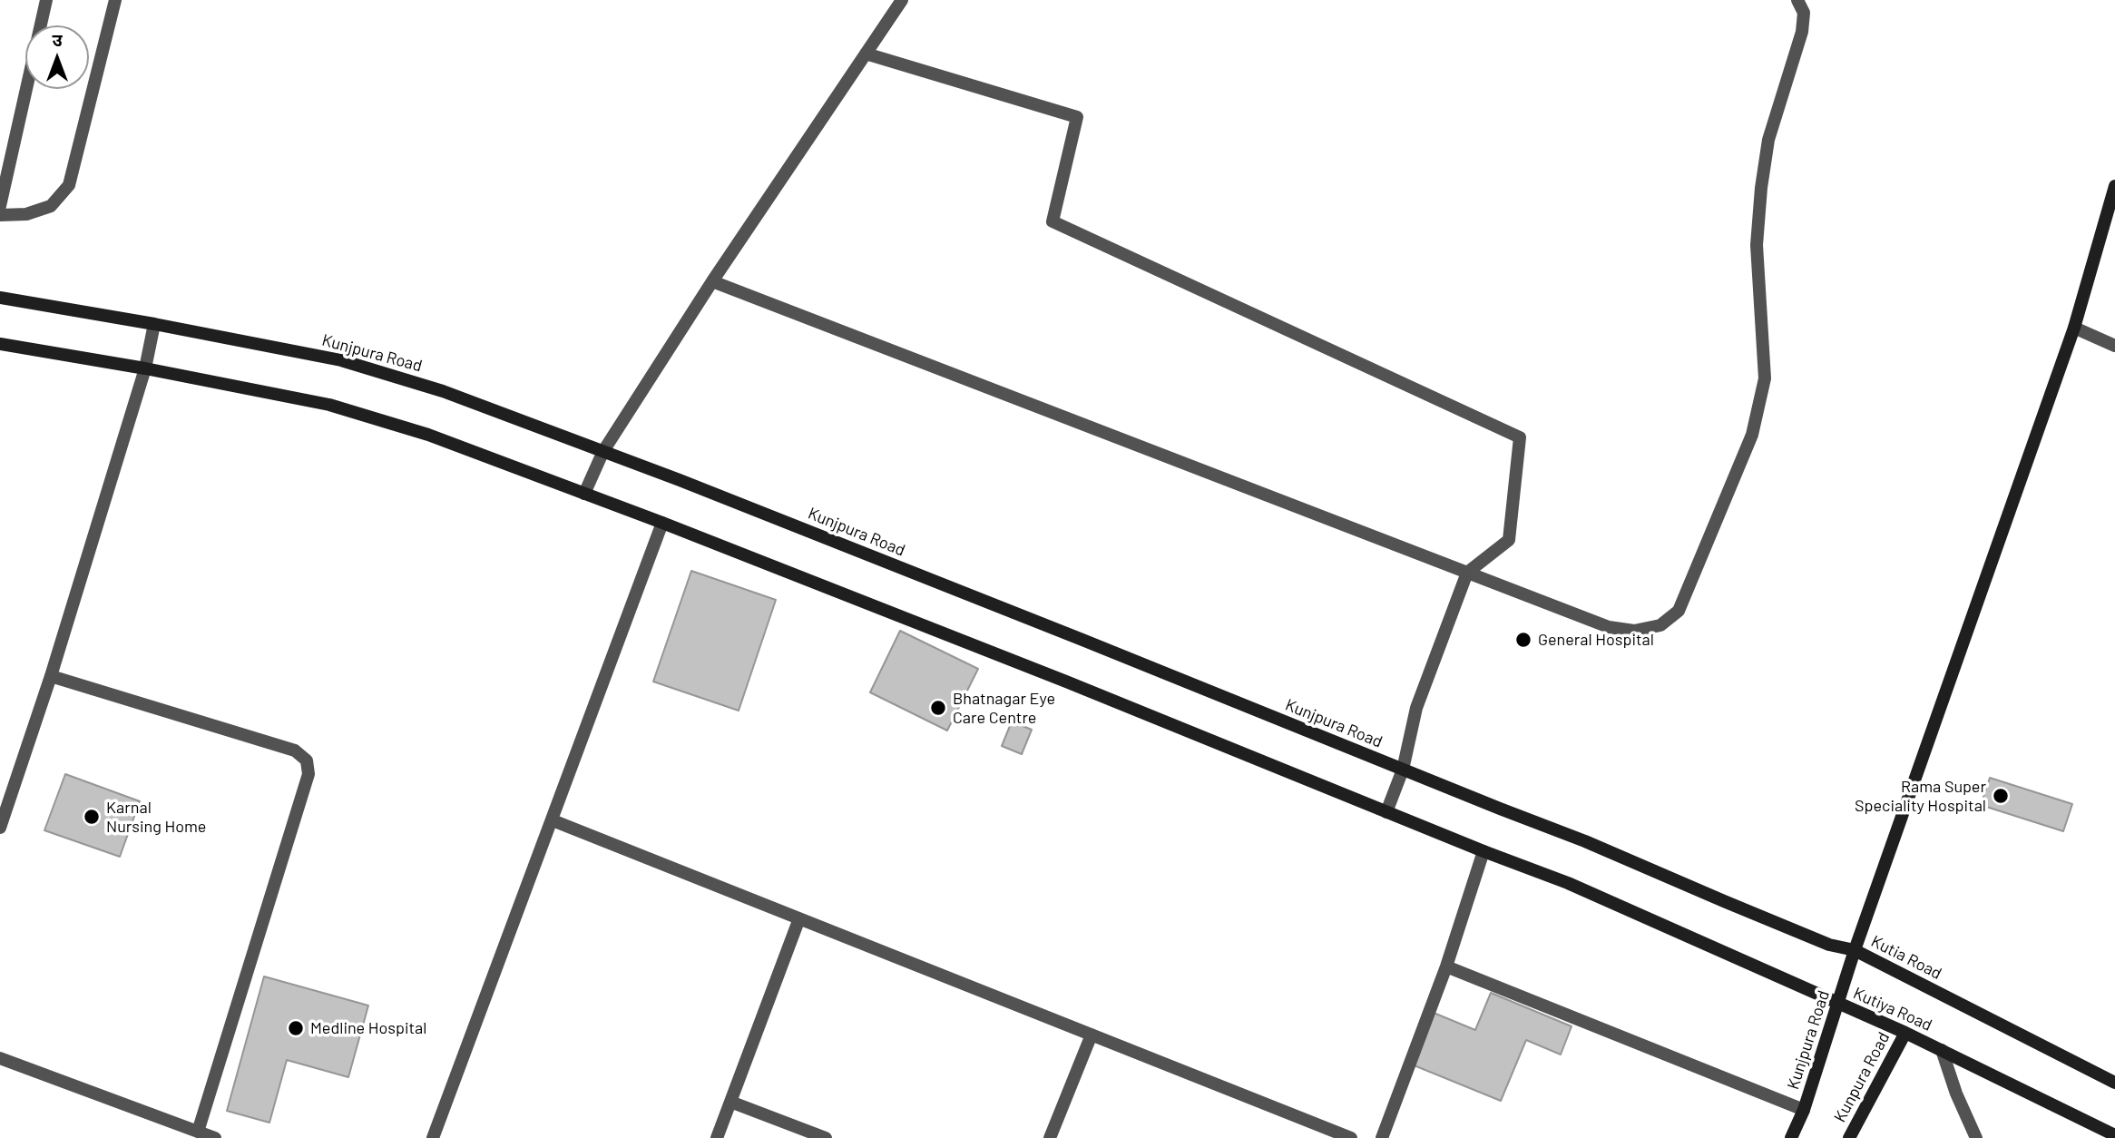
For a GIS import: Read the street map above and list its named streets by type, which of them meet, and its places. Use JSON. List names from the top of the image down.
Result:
{
  "streets": {
    "street": [
      "Kunjpura Road",
      "Kutia Road",
      "Kutiya Road",
      "Kunpura Road"
    ]
  },
  "crossings": [
    ["Kunjpura Road", "Kutia Road"],
    ["Kunjpura Road", "Kutiya Road"],
    ["Kutiya Road", "Kunpura Road"]
  ],
  "places": [
    "General Hospital",
    "Bhatnagar Eye Care Centre",
    "Rama Super Speciality Hospital",
    "Karnal Nursing Home",
    "Medline Hospital"
  ],
  "north": "top"
}
